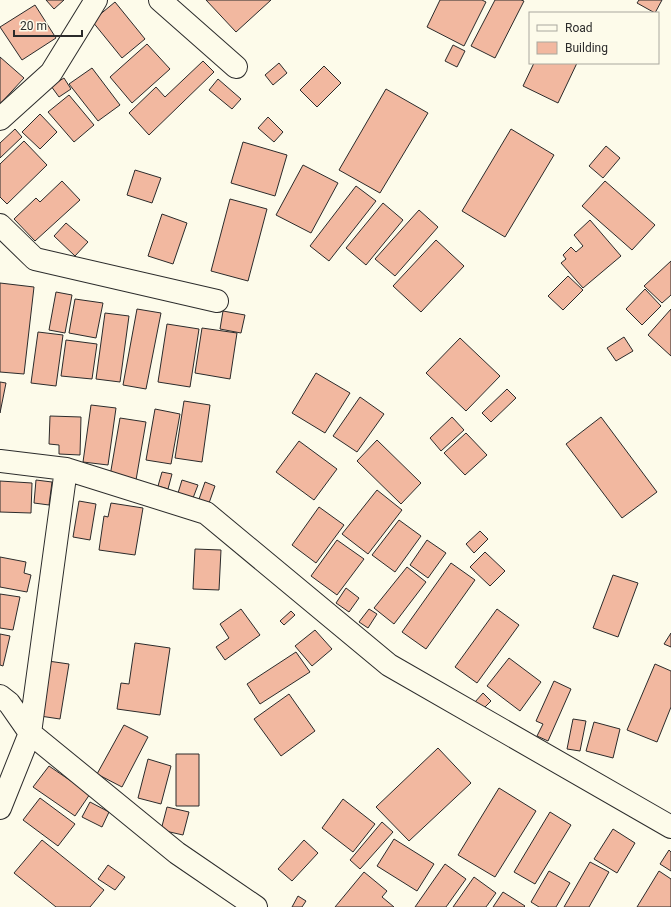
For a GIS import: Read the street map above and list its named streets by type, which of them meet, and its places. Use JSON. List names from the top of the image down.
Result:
{
  "legend": ["Road", "Building"],
  "scale_bar": "20 m"
}
